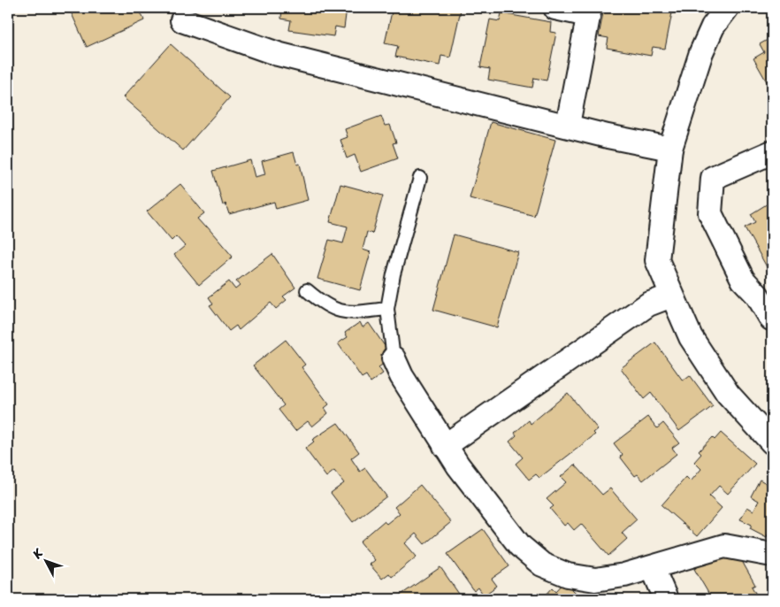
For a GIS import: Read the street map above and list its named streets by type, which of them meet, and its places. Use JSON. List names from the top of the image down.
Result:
{
  "north": "top left"
}
